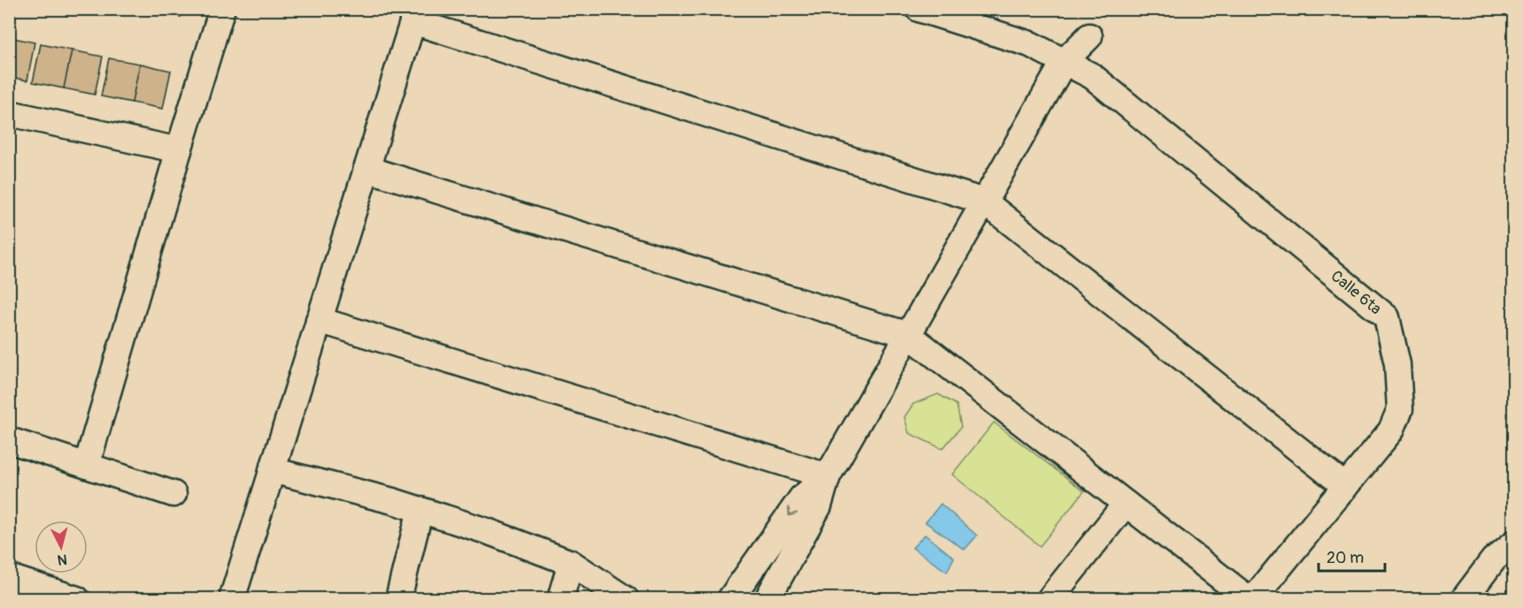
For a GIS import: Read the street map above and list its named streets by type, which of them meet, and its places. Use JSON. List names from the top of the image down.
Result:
{
  "streets": {
    "street": ["Calle 6ta"]
  },
  "scale_bar": "20 m",
  "north": "bottom"
}
